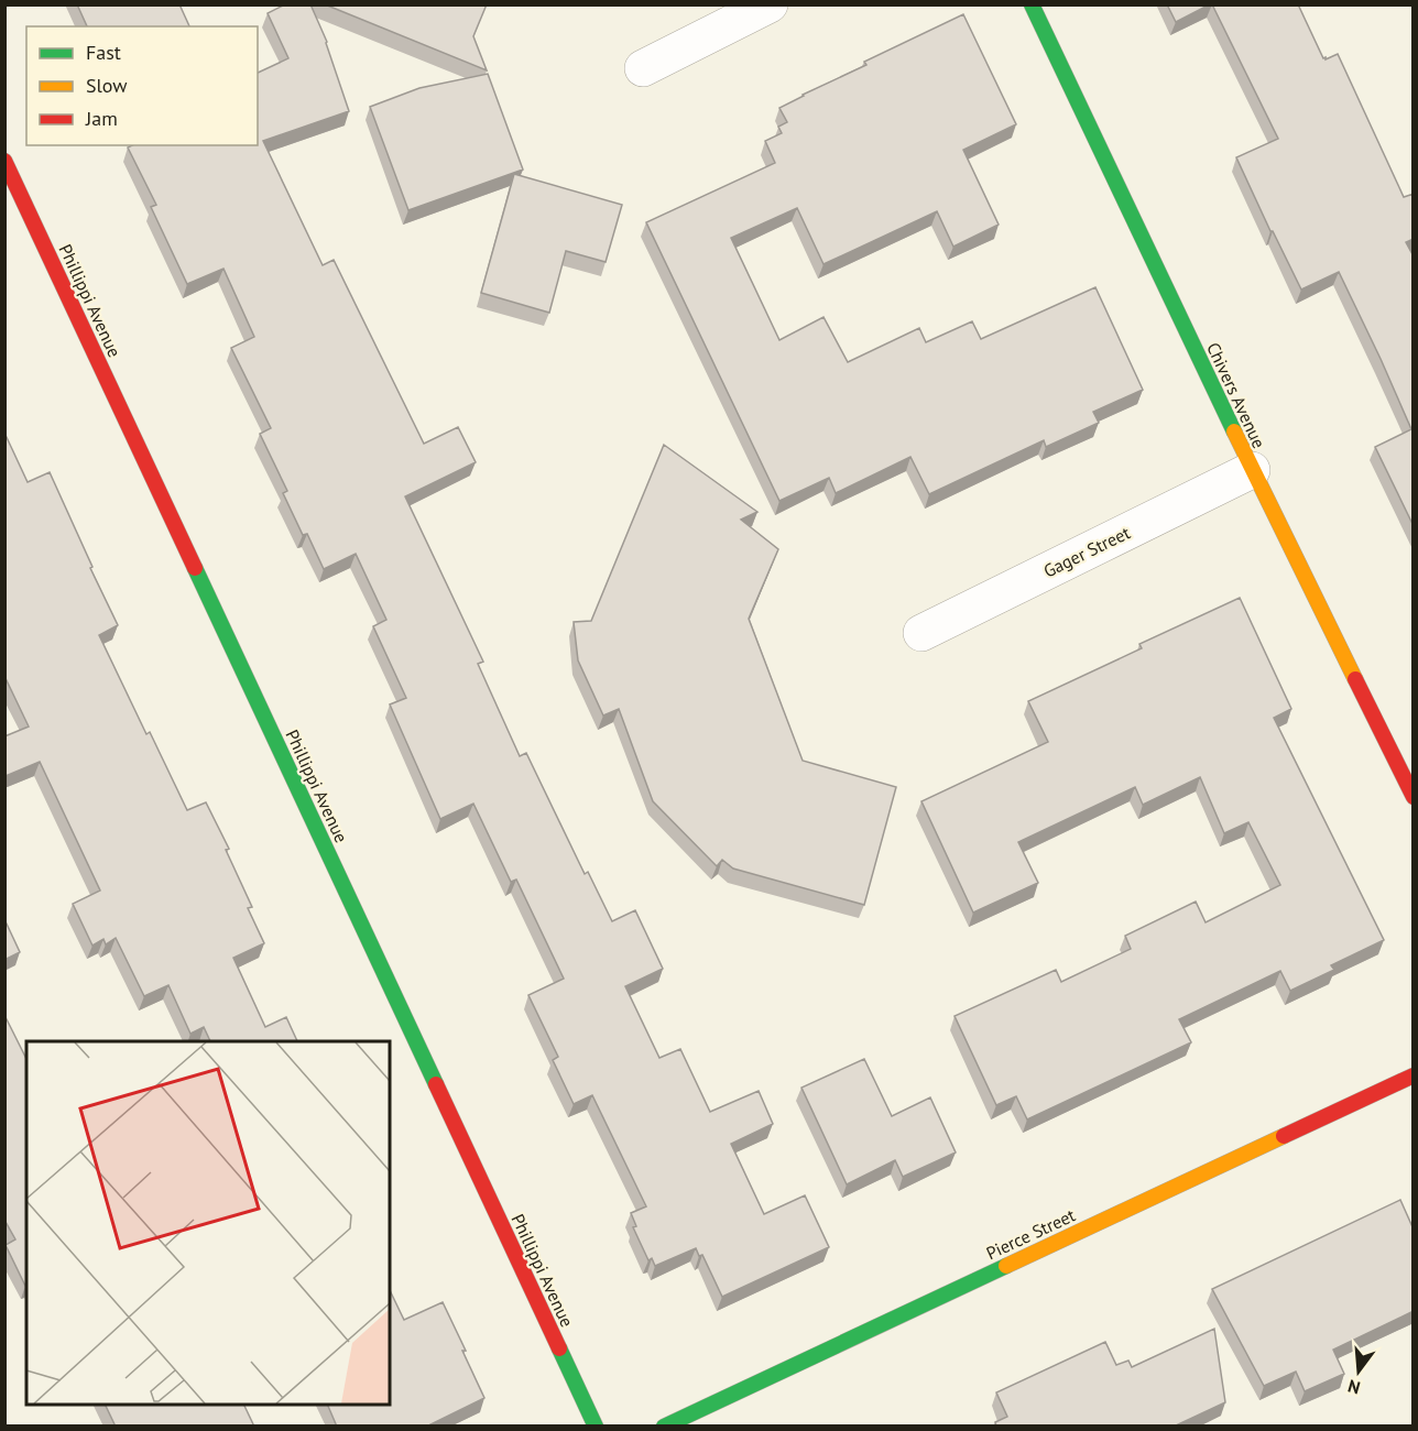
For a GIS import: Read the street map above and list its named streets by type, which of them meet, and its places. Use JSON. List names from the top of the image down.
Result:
{
  "streets": {
    "street": [
      "Phillippi Avenue",
      "Chivers Avenue",
      "Gager Street",
      "Pierce Street"
    ]
  },
  "crossings": [
    ["Chivers Avenue", "Gager Street"]
  ],
  "legend": ["Fast", "Slow", "Jam"],
  "north": "bottom"
}
